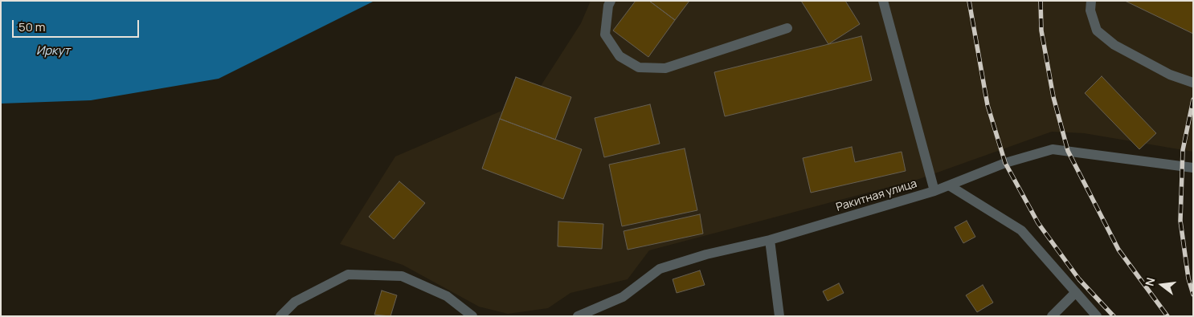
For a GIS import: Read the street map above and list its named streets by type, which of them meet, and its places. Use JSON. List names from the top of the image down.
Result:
{
  "streets": {
    "street": ["Ракитная улица"]
  },
  "water": ["Иркут"],
  "scale_bar": "50 m",
  "north": "left"
}
